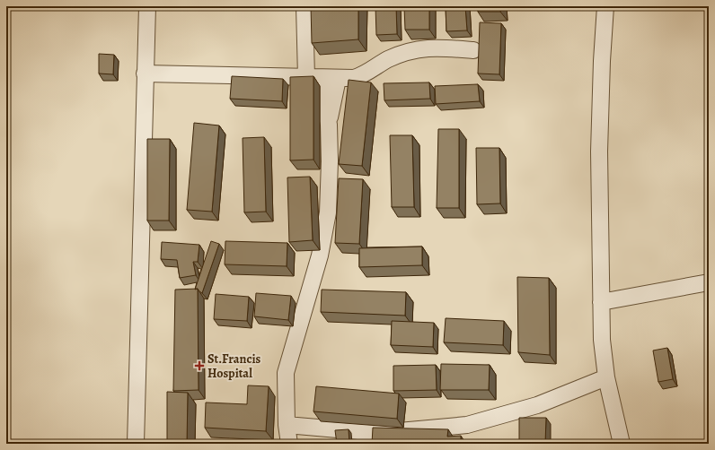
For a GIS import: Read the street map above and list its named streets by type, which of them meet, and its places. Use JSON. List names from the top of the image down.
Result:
{
  "places": {
    "health": ["St.Francis Hospital"]
  }
}
